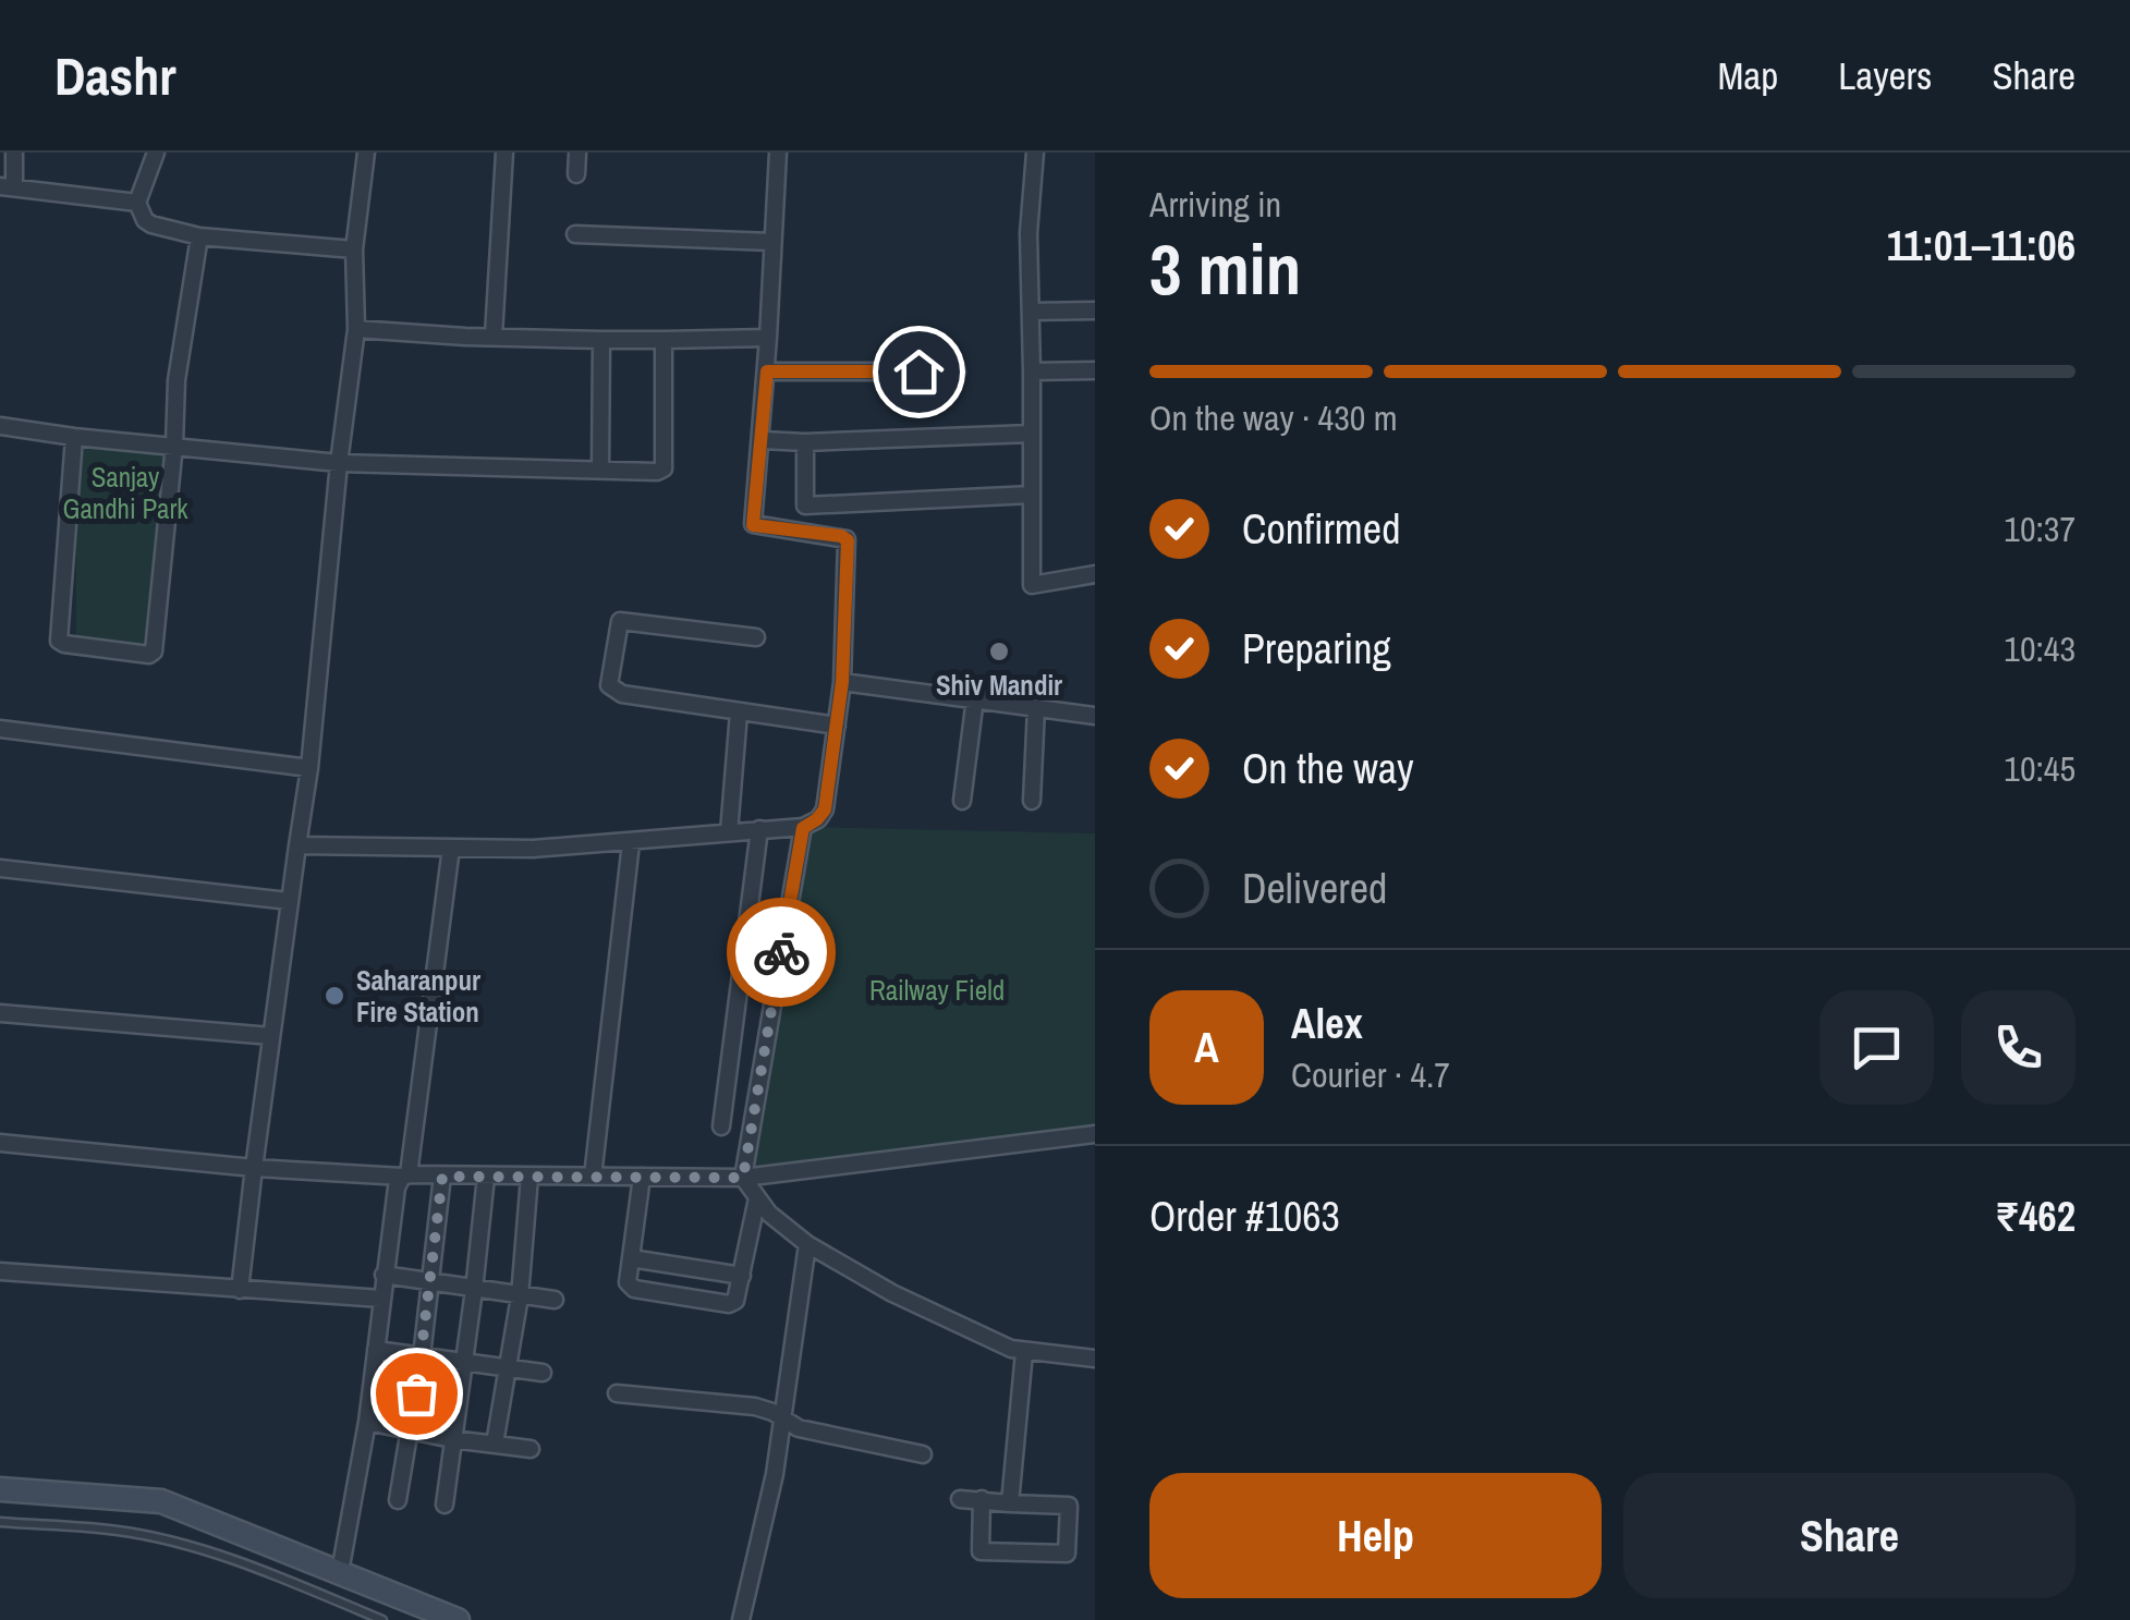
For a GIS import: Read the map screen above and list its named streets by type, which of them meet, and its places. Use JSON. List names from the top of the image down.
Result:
{
  "parks": ["Sanjay Gandhi Park", "Railway Field"],
  "places": ["Shiv Mandir", "Saharanpur Fire Station"],
  "page": {
    "header": "Dashr",
    "nav": ["Map", "Layers", "Share"],
    "heading": ["3 min", "Arriving in", "11:01–11:06"],
    "panel": [
      "Alex",
      "Courier · 4.7",
      "Order #1063",
      "₹462"
    ],
    "bar": "On the way · 430 m",
    "list": [
      ["Confirmed", "10:37"],
      ["Preparing", "10:43"],
      ["On the way", "10:45"],
      "Delivered"
    ],
    "round": "A",
    "buttons": ["Help", "Share"]
  }
}
